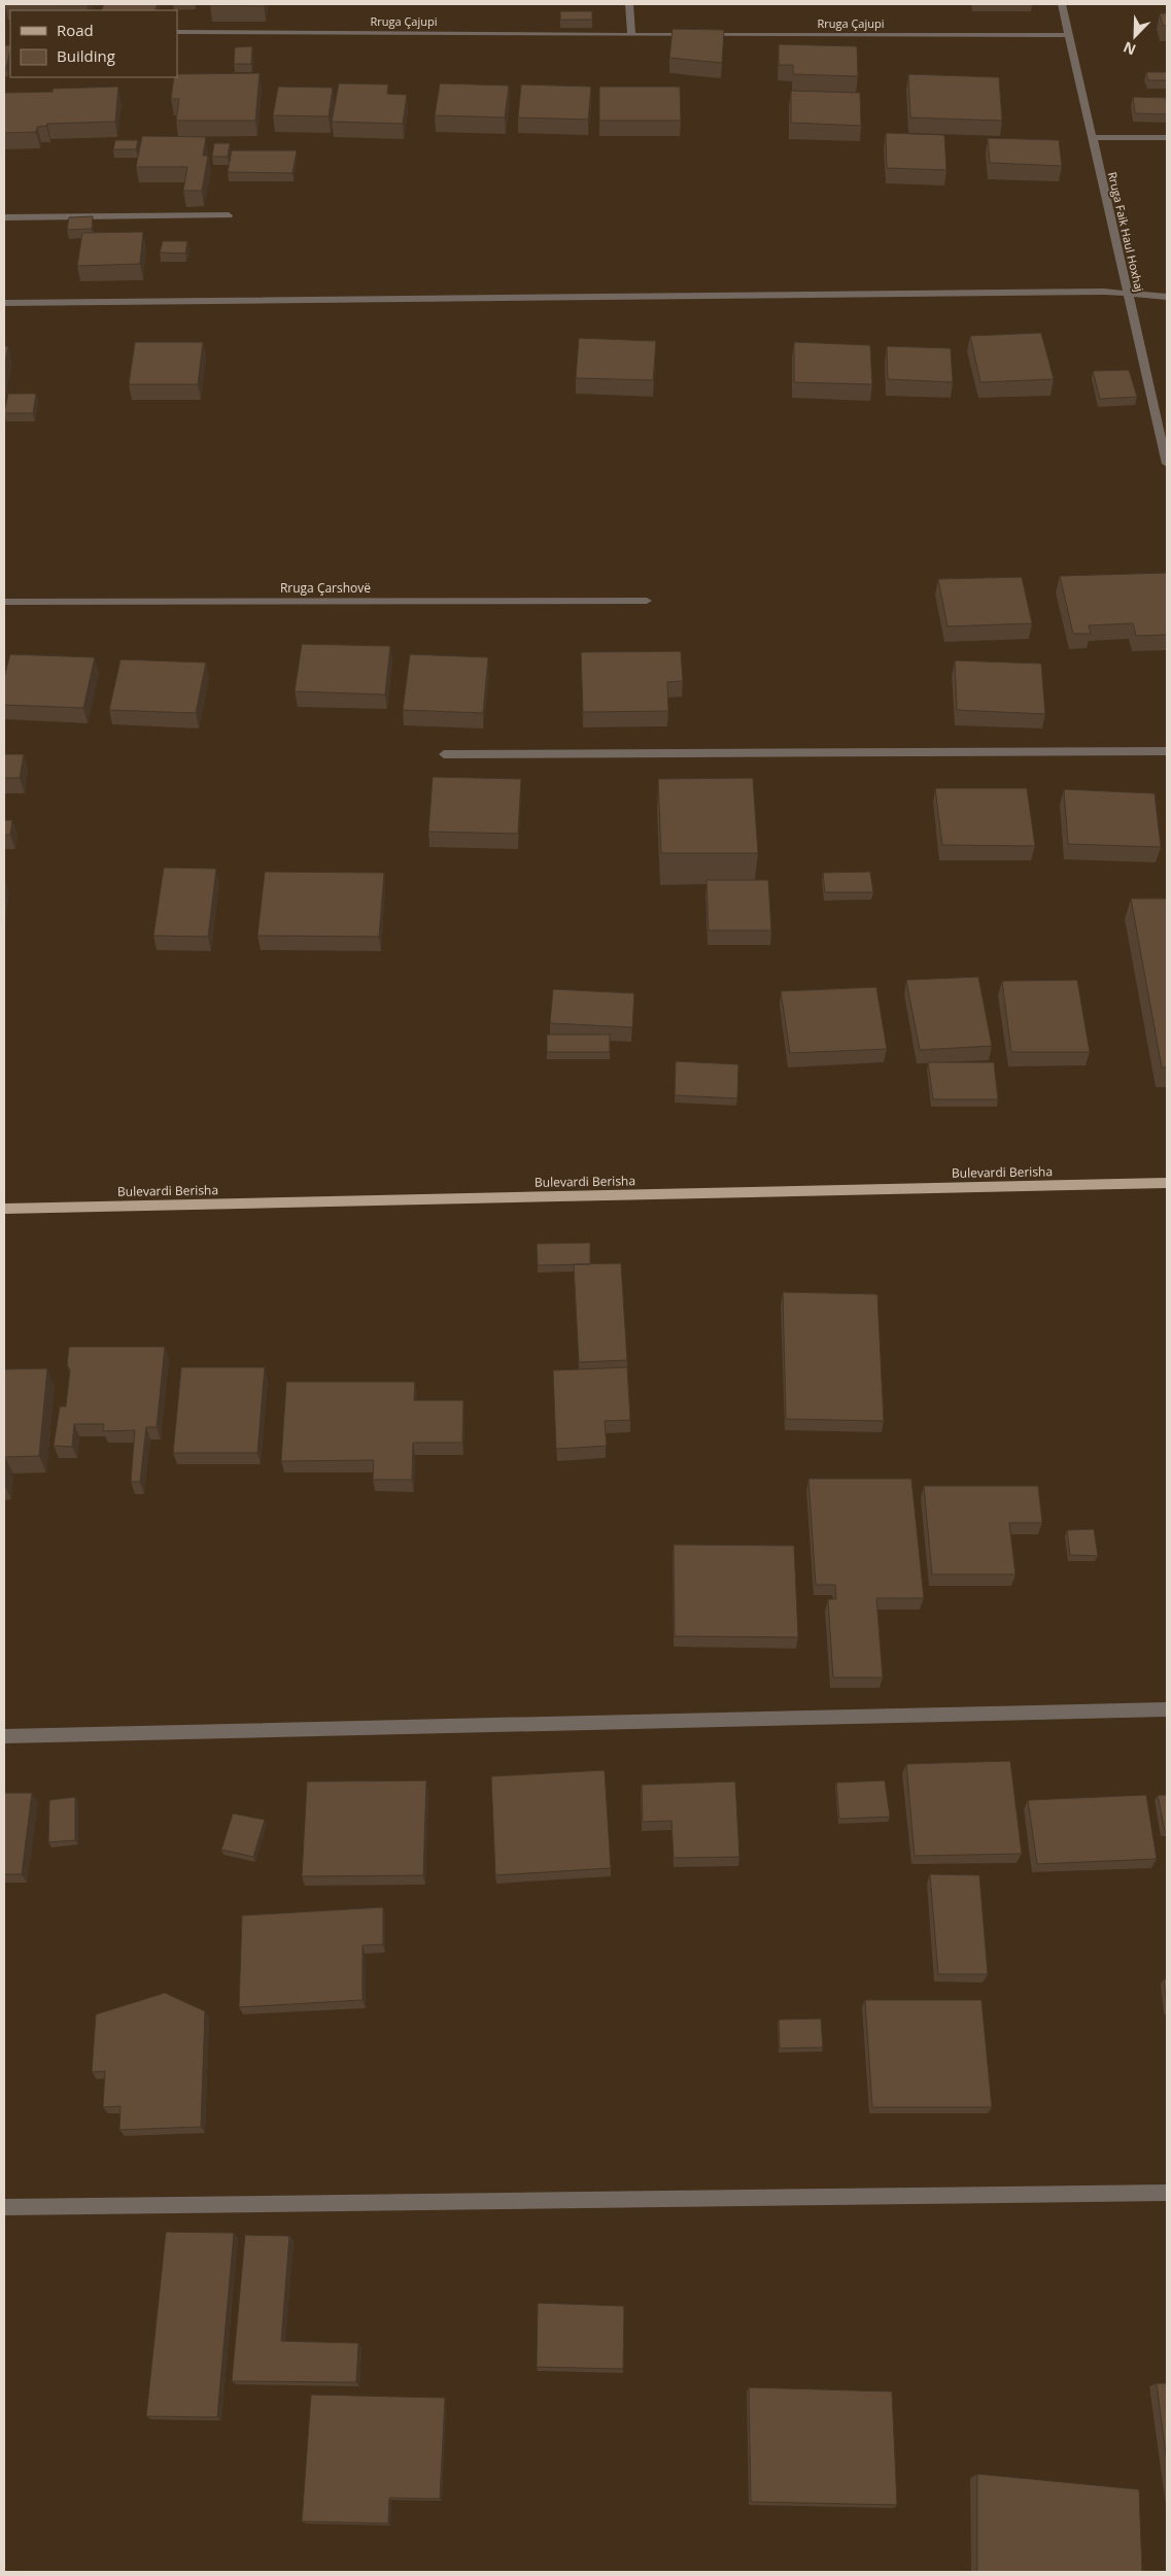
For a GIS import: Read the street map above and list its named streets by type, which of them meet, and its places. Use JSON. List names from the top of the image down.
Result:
{
  "streets": {
    "main road": ["Bulevardi Berisha"],
    "street": ["Rruga Çajupi", "Rruga Faik Haul Hoxhaj", "Rruga Çarshovë"]
  },
  "crossings": [
    ["Rruga Çajupi", "Rruga Faik Haul Hoxhaj"]
  ],
  "legend": ["Road", "Building"],
  "north": "bottom left"
}
